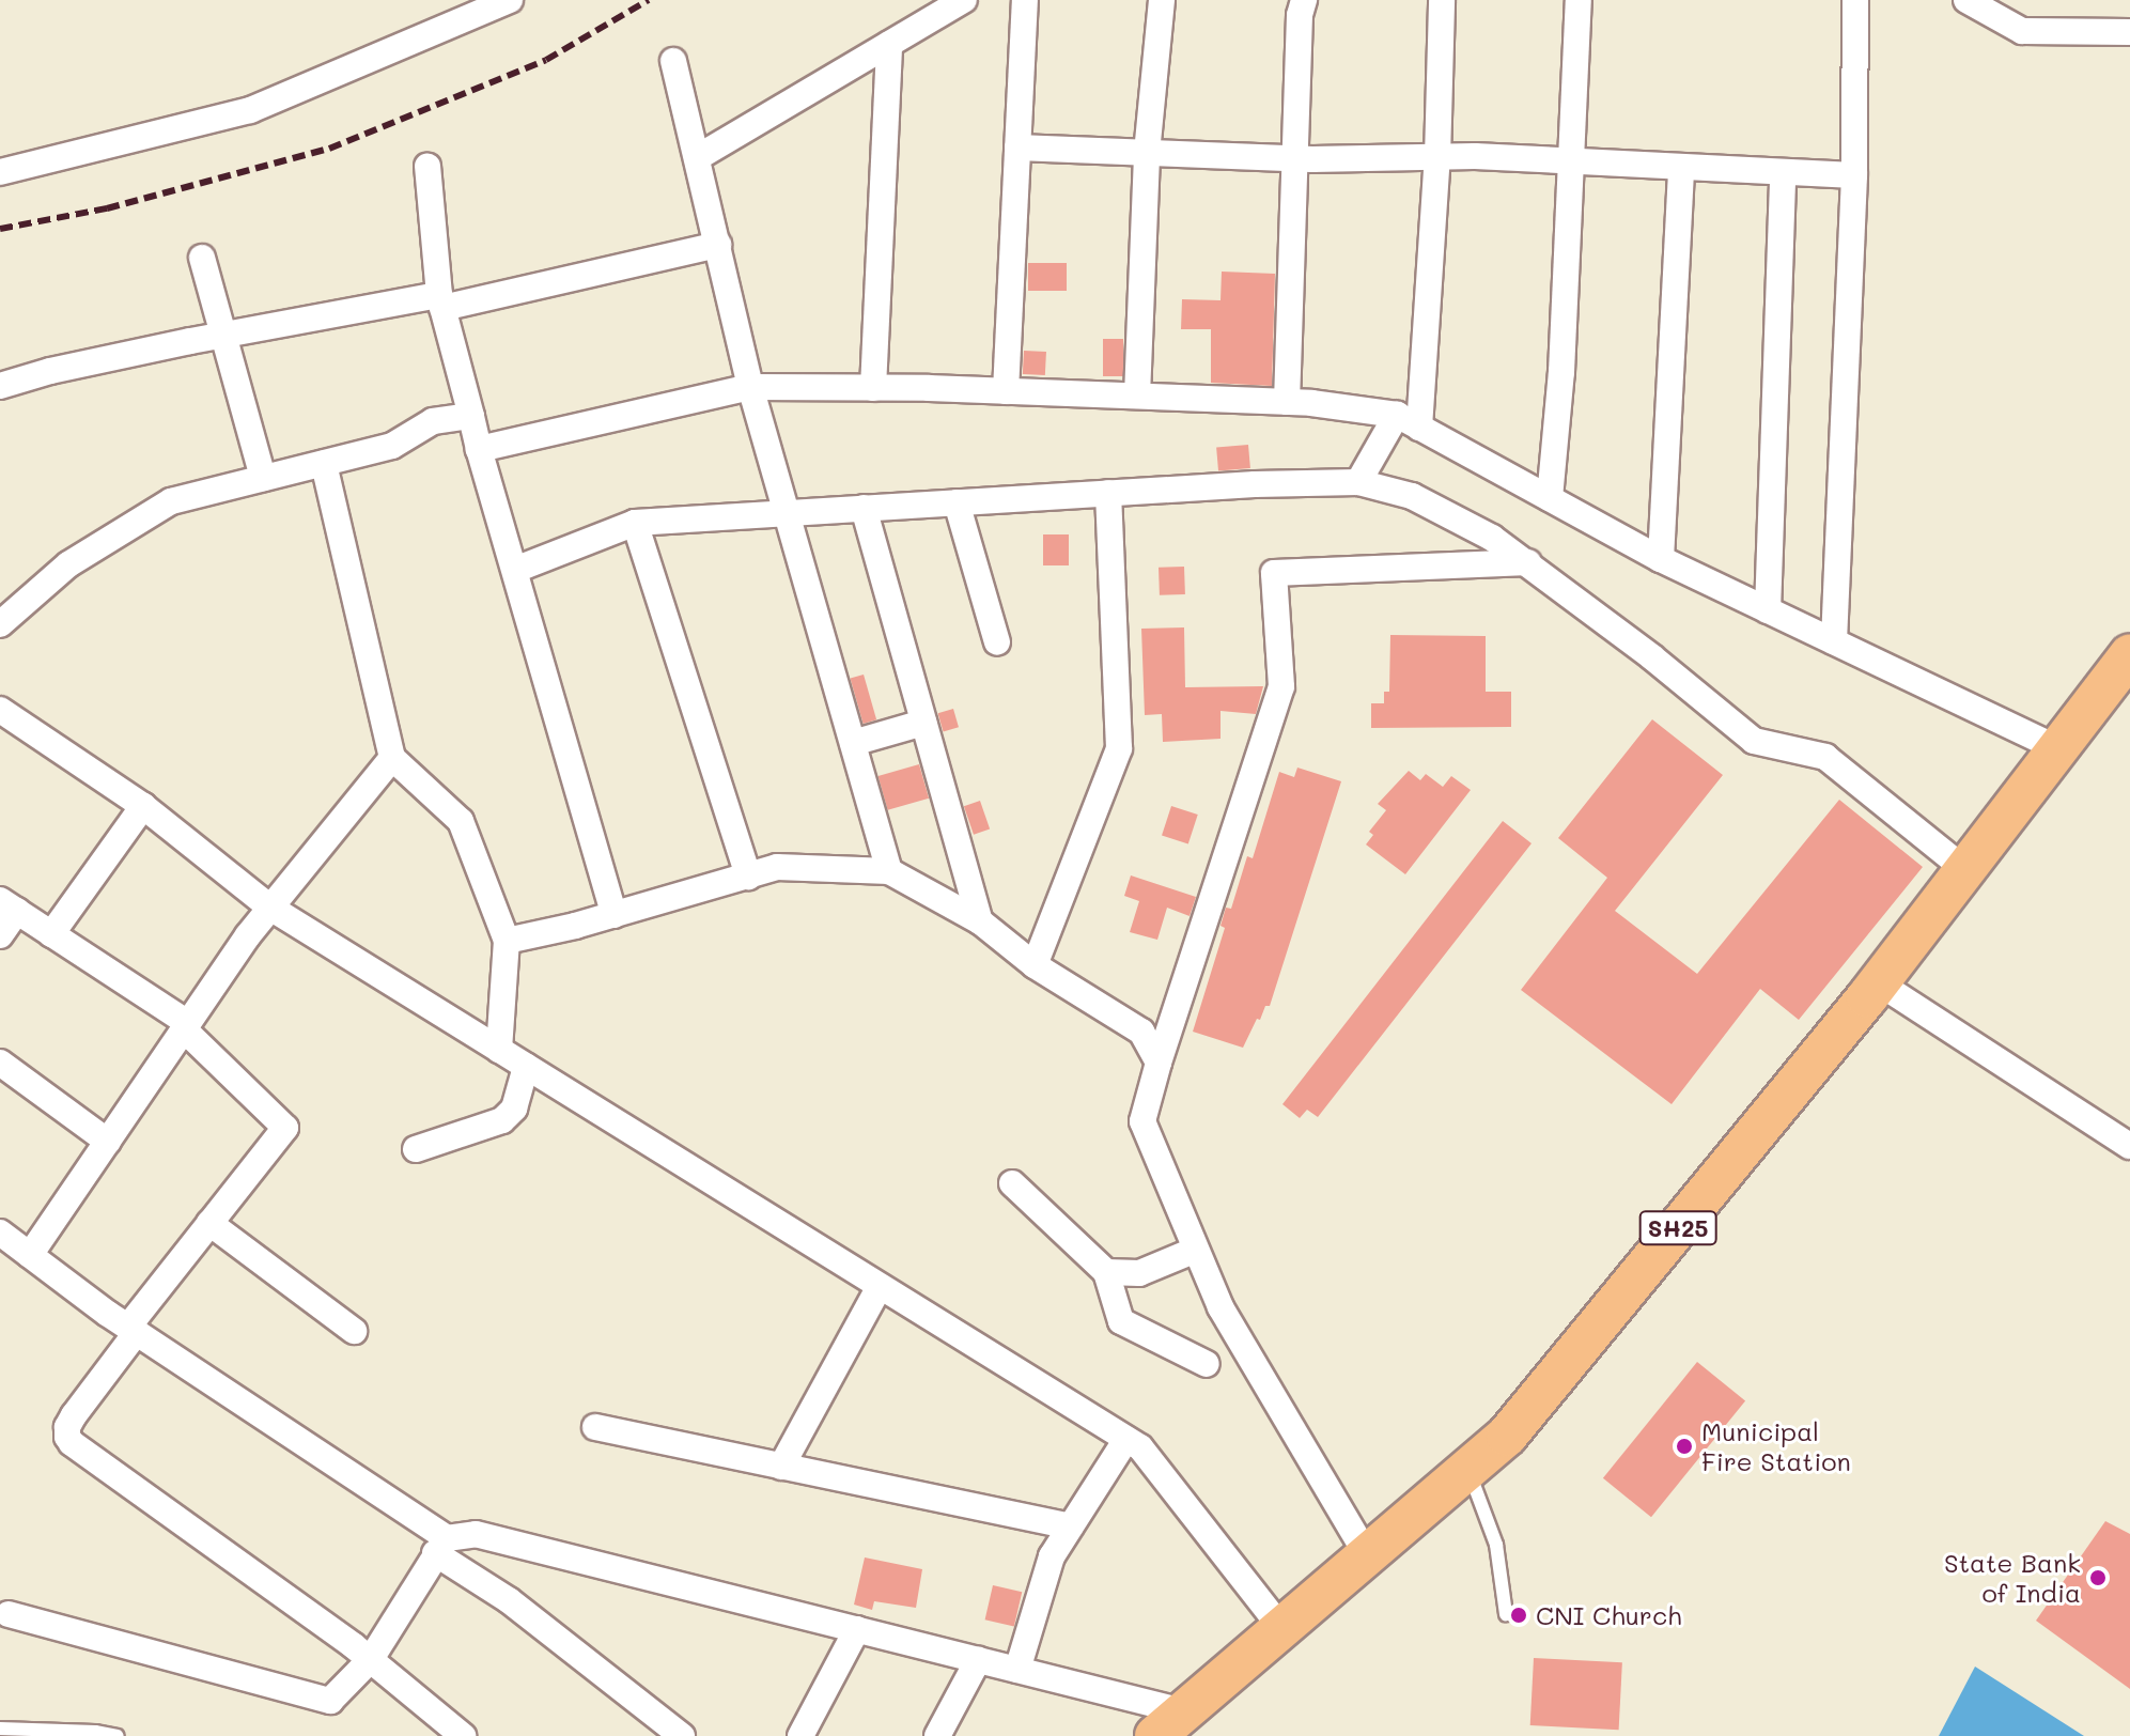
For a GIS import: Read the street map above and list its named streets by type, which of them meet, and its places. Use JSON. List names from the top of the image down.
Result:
{
  "streets": {
    "main road": ["SH25"]
  },
  "places": ["Municipal Fire Station", "State Bank of India", "CNI Church"]
}
